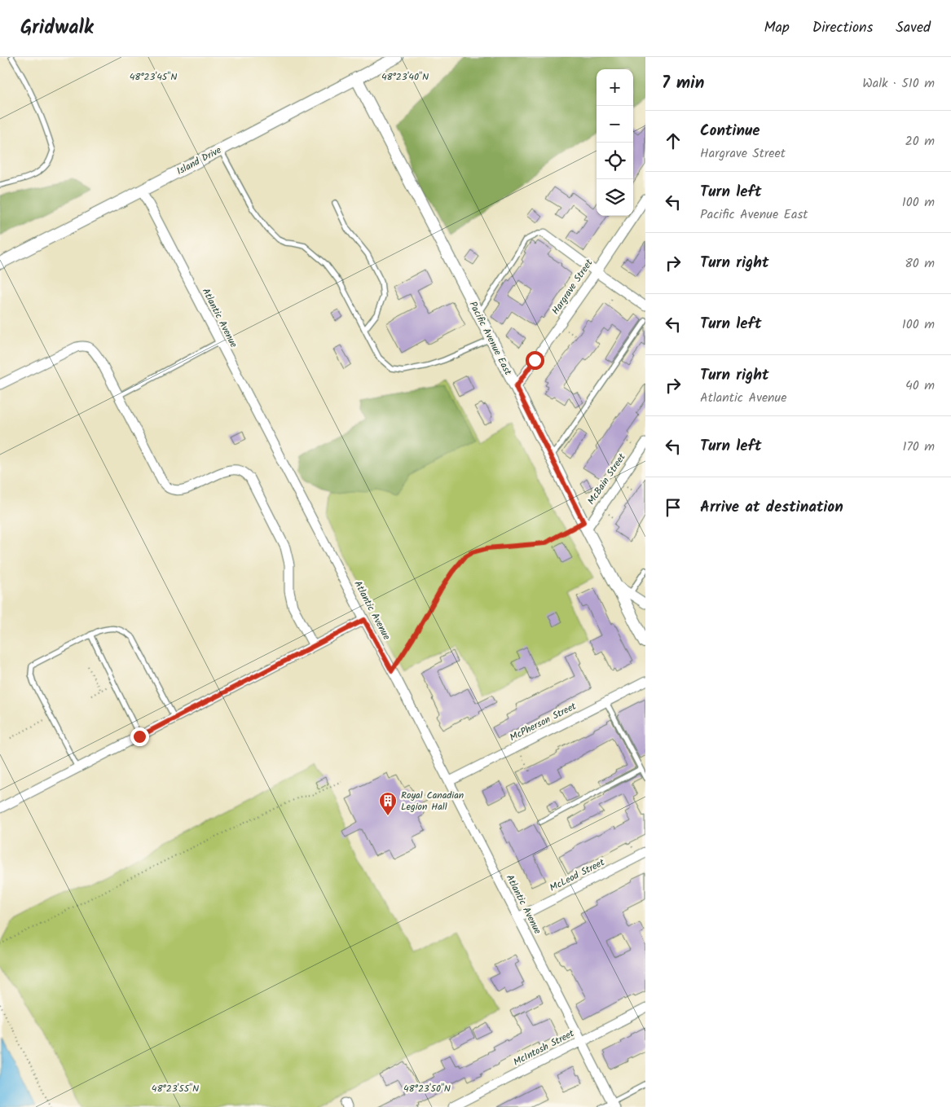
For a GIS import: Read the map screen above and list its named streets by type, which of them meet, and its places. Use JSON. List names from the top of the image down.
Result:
{
  "streets": {
    "street": [
      "Island Drive",
      "Hargrave Street",
      "Atlantic Avenue",
      "Pacific Avenue East",
      "McBain Street",
      "McPherson Street",
      "McLeod Street",
      "McIntosh Street"
    ]
  },
  "crossings": [
    ["Island Drive", "Atlantic Avenue"],
    ["Island Drive", "Pacific Avenue East"],
    ["Hargrave Street", "Pacific Avenue East"],
    ["Atlantic Avenue", "McPherson Street"],
    ["Atlantic Avenue", "McLeod Street"],
    ["Atlantic Avenue", "McIntosh Street"],
    ["Pacific Avenue East", "McBain Street"]
  ],
  "places": {
    "building": ["Royal Canadian Legion Hall"]
  },
  "page": {
    "header": "Gridwalk",
    "nav": ["Map", "Directions", "Saved"],
    "heading": ["7 min", "Walk · 510 m"],
    "map_buttons": ["+", "−"],
    "list": [
      ["Continue", "Hargrave Street", "20 m"],
      ["Turn left", "Pacific Avenue East", "100 m"],
      ["Turn right", "80 m"],
      ["Turn left", "100 m"],
      ["Turn right", "Atlantic Avenue", "40 m"],
      ["Turn left", "170 m"],
      "Arrive at destination"
    ]
  },
  "coordinates": [
    "48°23'45\"N",
    "48°23'40\"N",
    "48°23'55\"N",
    "48°23'50\"N"
  ]
}
